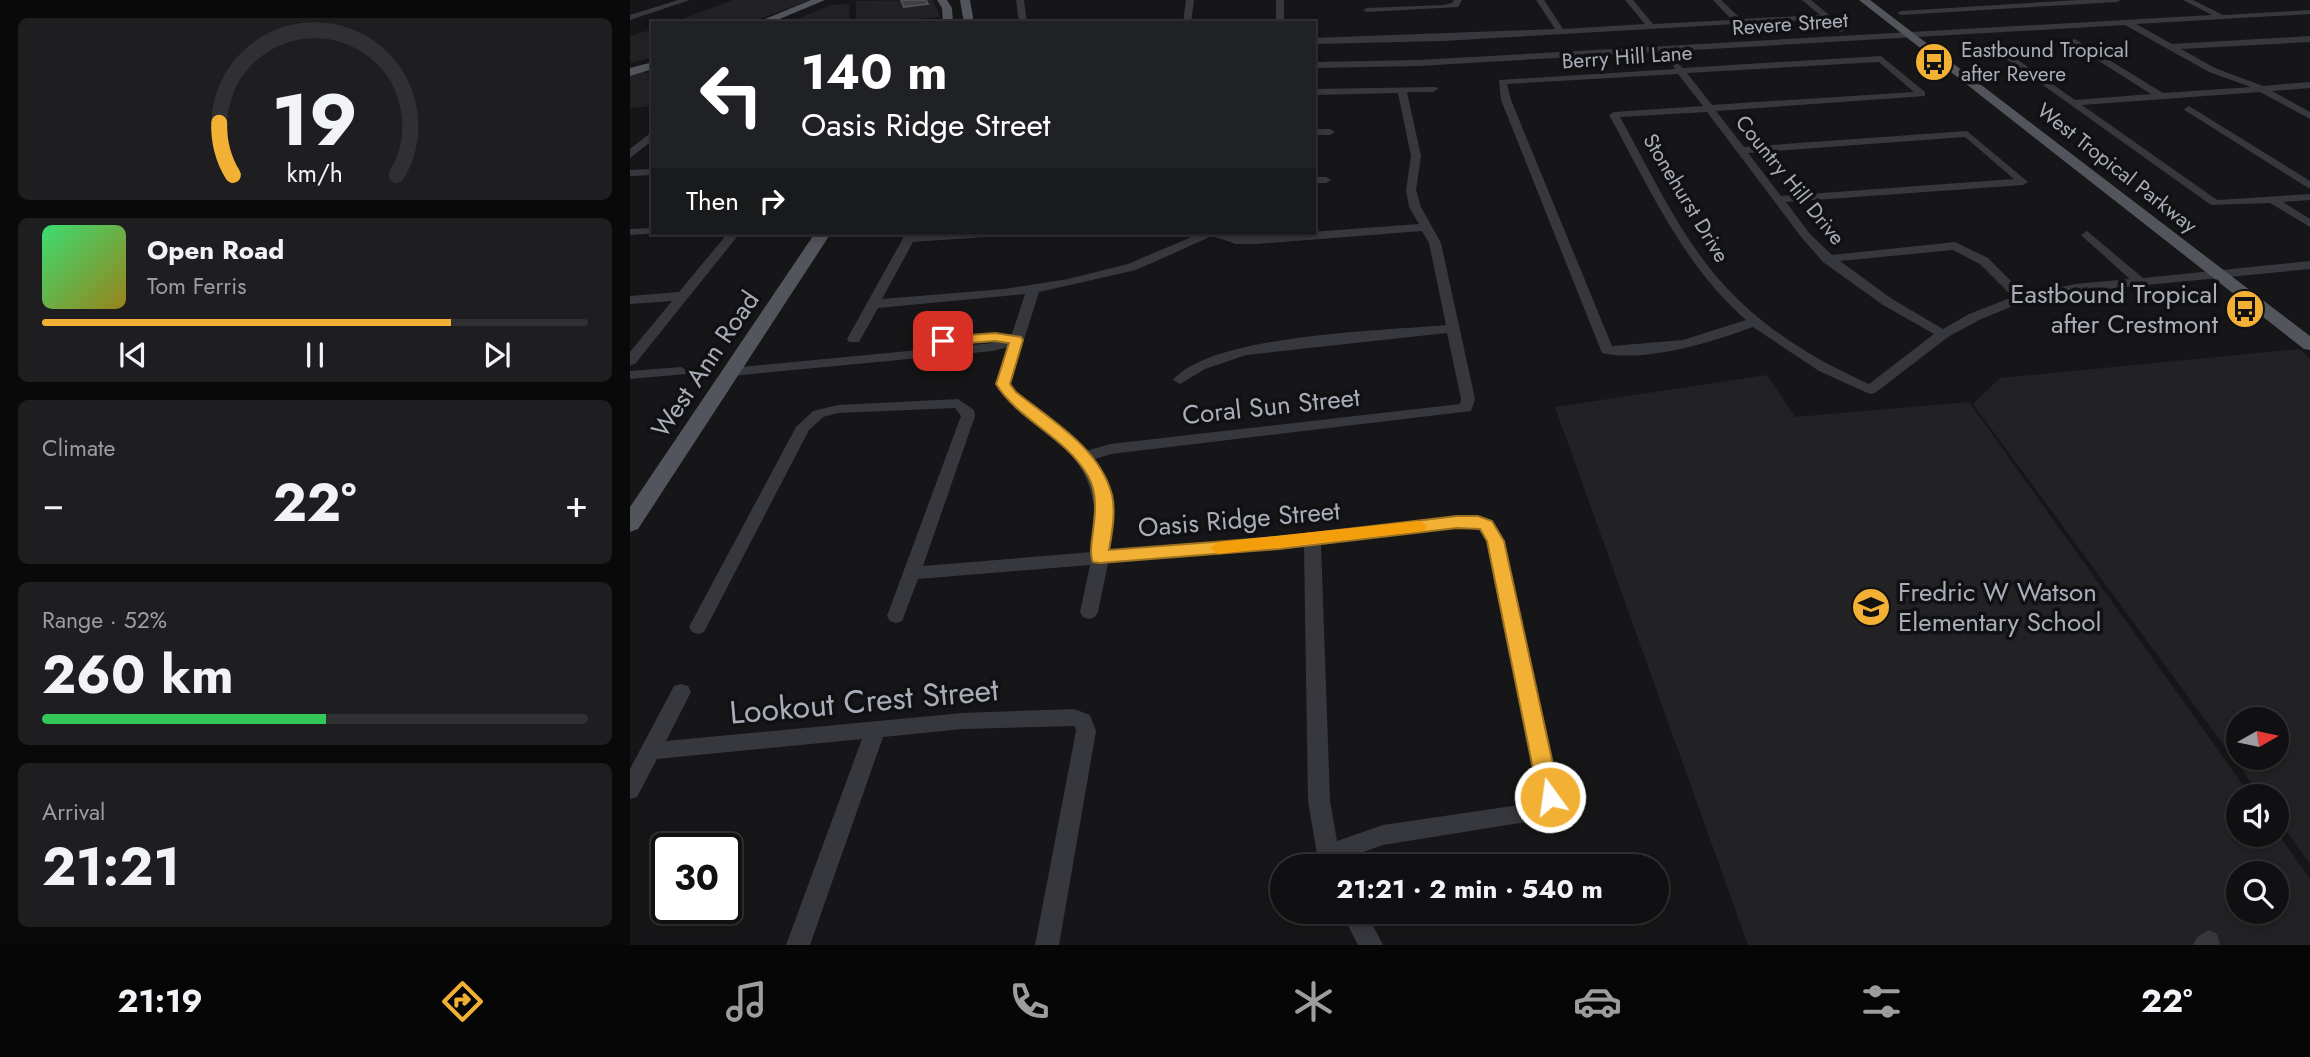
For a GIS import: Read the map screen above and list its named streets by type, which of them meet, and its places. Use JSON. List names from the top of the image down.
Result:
{
  "streets": {
    "main road": ["West Tropical Parkway", "West Ann Road"],
    "street": [
      "Revere Street",
      "Berry Hill Lane",
      "Country Hill Drive",
      "Stonehurst Drive",
      "Coral Sun Street",
      "Oasis Ridge Street",
      "Lookout Crest Street"
    ]
  },
  "crossings": [
    ["Revere Street", "West Tropical Parkway"],
    ["Revere Street", "Country Hill Drive"],
    ["Berry Hill Lane", "Country Hill Drive"],
    ["Berry Hill Lane", "Stonehurst Drive"],
    ["Country Hill Drive", "Stonehurst Drive"]
  ],
  "places": {
    "bus stop": ["Eastbound Tropical after Revere", "Eastbound Tropical after Crestmont"],
    "school or university": ["Fredric W Watson Elementary School"]
  },
  "north": "right",
  "page": {
    "turn": ["140 m", "Oasis Ridge Street"],
    "then": "Then",
    "song": ["Open Road", "Tom Ferris"],
    "tile": [
      "Climate",
      ["Range · 52%", "260 km"],
      ["Arrival", "21:21"]
    ],
    "heat": ["−", "22°", "+"],
    "limit": "30",
    "trip": "21:21 · 2 min · 540 m",
    "tabs": ["21:19", "22°"],
    "gauge": ["19", "km/h"]
  }
}
